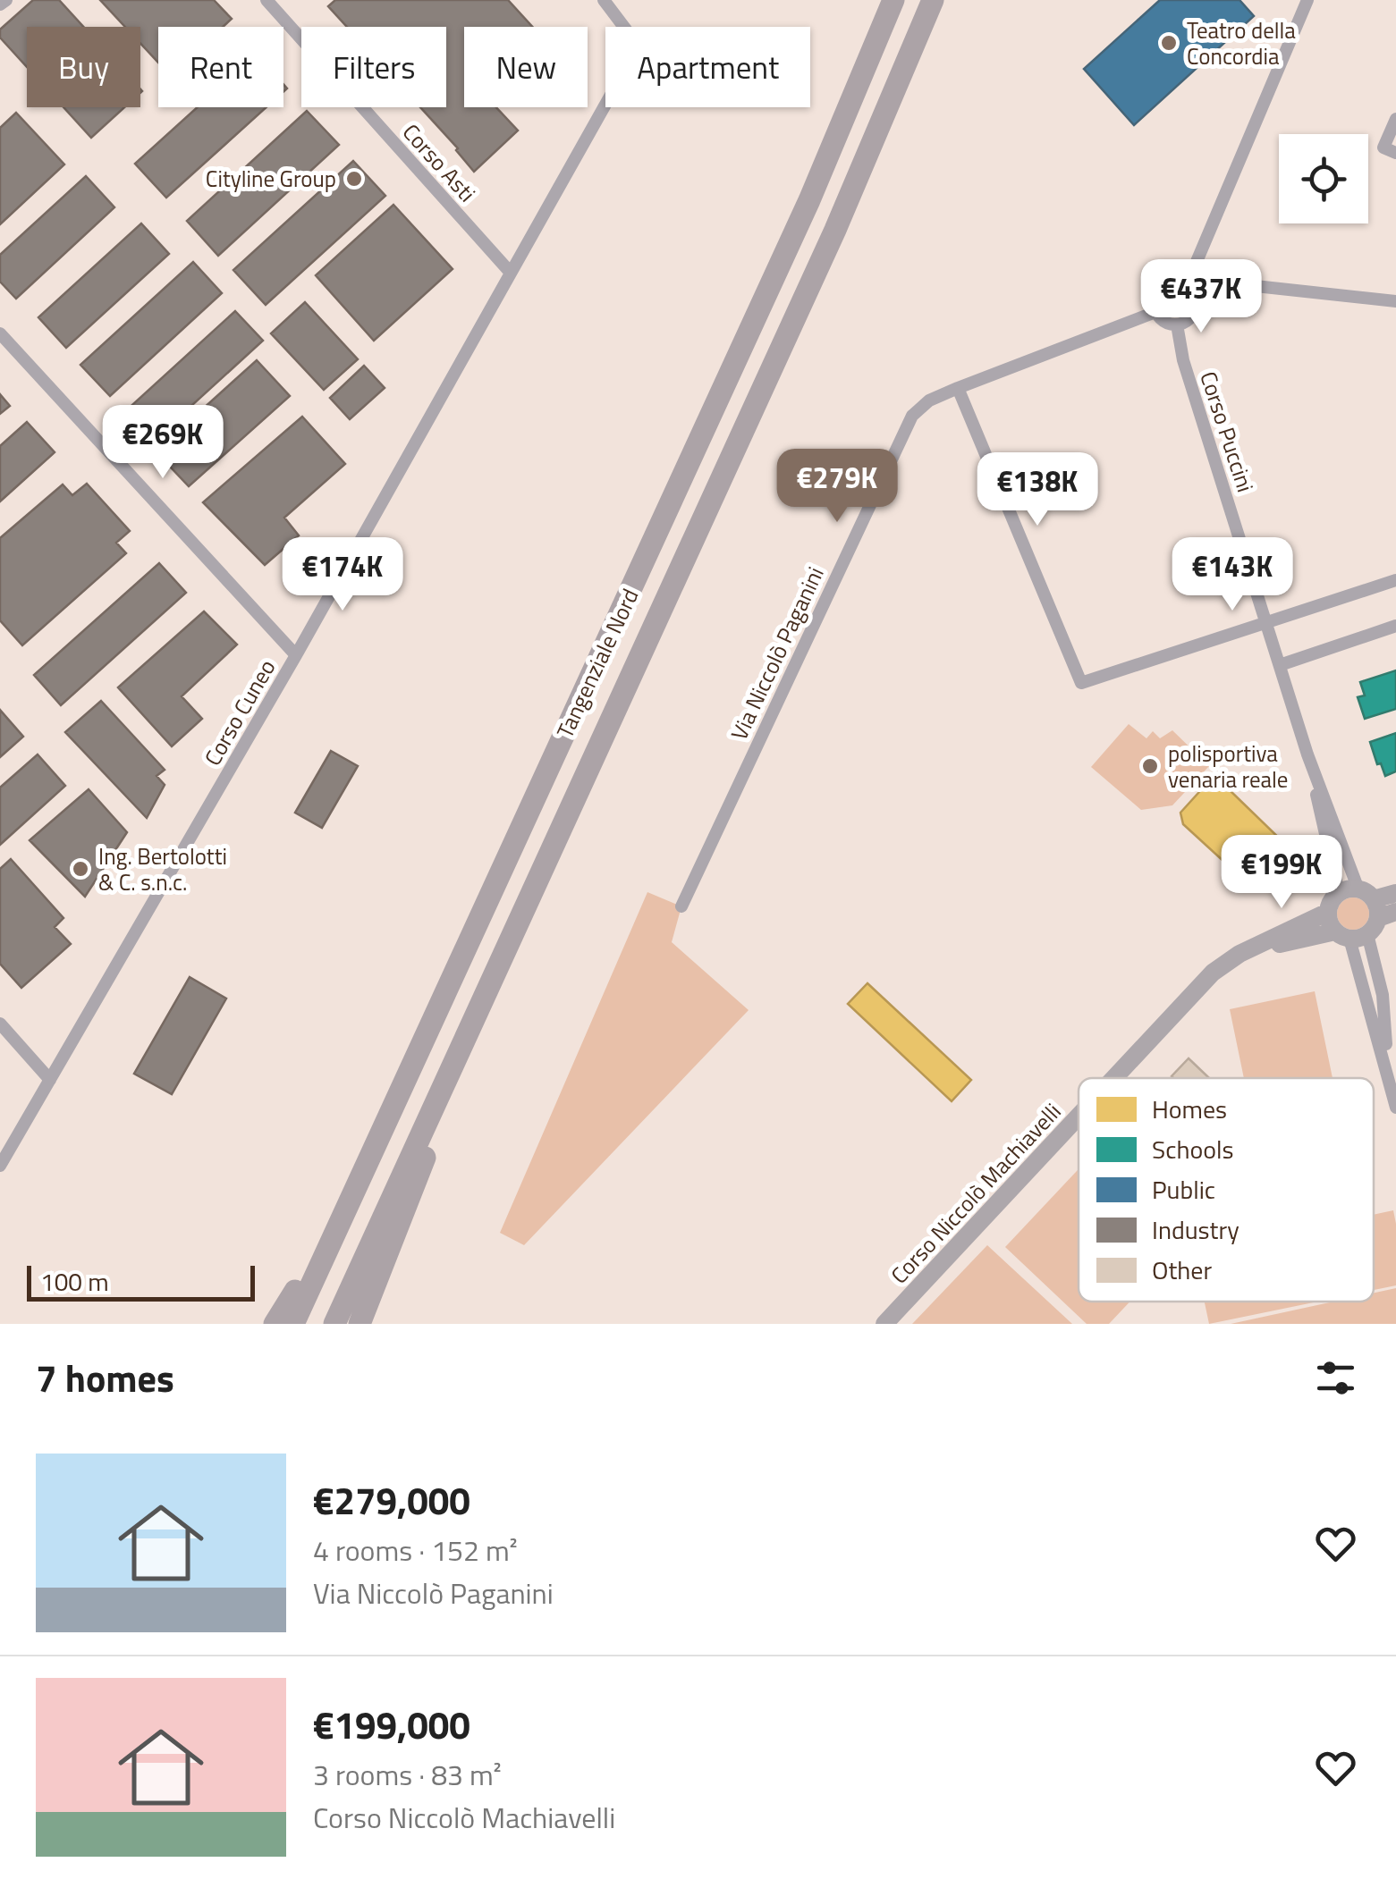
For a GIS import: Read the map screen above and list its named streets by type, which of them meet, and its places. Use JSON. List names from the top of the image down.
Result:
{
  "streets": {
    "highway": ["Tangenziale Nord"],
    "street": [
      "Corso Asti",
      "Corso Puccini",
      "Via Niccolò Paganini",
      "Corso Cuneo",
      "Corso Niccolò Machiavelli"
    ]
  },
  "crossings": [
    ["Corso Asti", "Corso Cuneo"],
    ["Corso Puccini", "Via Niccolò Paganini"]
  ],
  "places": [
    "Teatro della Concordia",
    "Cityline Group",
    "polisportiva venaria reale",
    "Ing. Bertolotti & C. s.n.c."
  ],
  "legend": [
    "Homes",
    "Schools",
    "Public",
    "Industry",
    "Other"
  ],
  "scale_bar": "100 m",
  "page": {
    "chip": [
      "Buy",
      "Rent",
      "Filters",
      "New",
      "Apartment"
    ],
    "price": [
      "€437K",
      "€269K",
      "€279K",
      "€138K",
      "€174K",
      "€143K",
      "€199K"
    ],
    "scale": "100 m",
    "heading": "7 homes",
    "list": [
      {
        "name": "€279,000",
        "note": "4 rooms · 152 m² · Via Niccolò Paganini"
      },
      {
        "name": "€199,000",
        "note": "3 rooms · 83 m² · Corso Niccolò Machiavelli"
      }
    ]
  }
}
